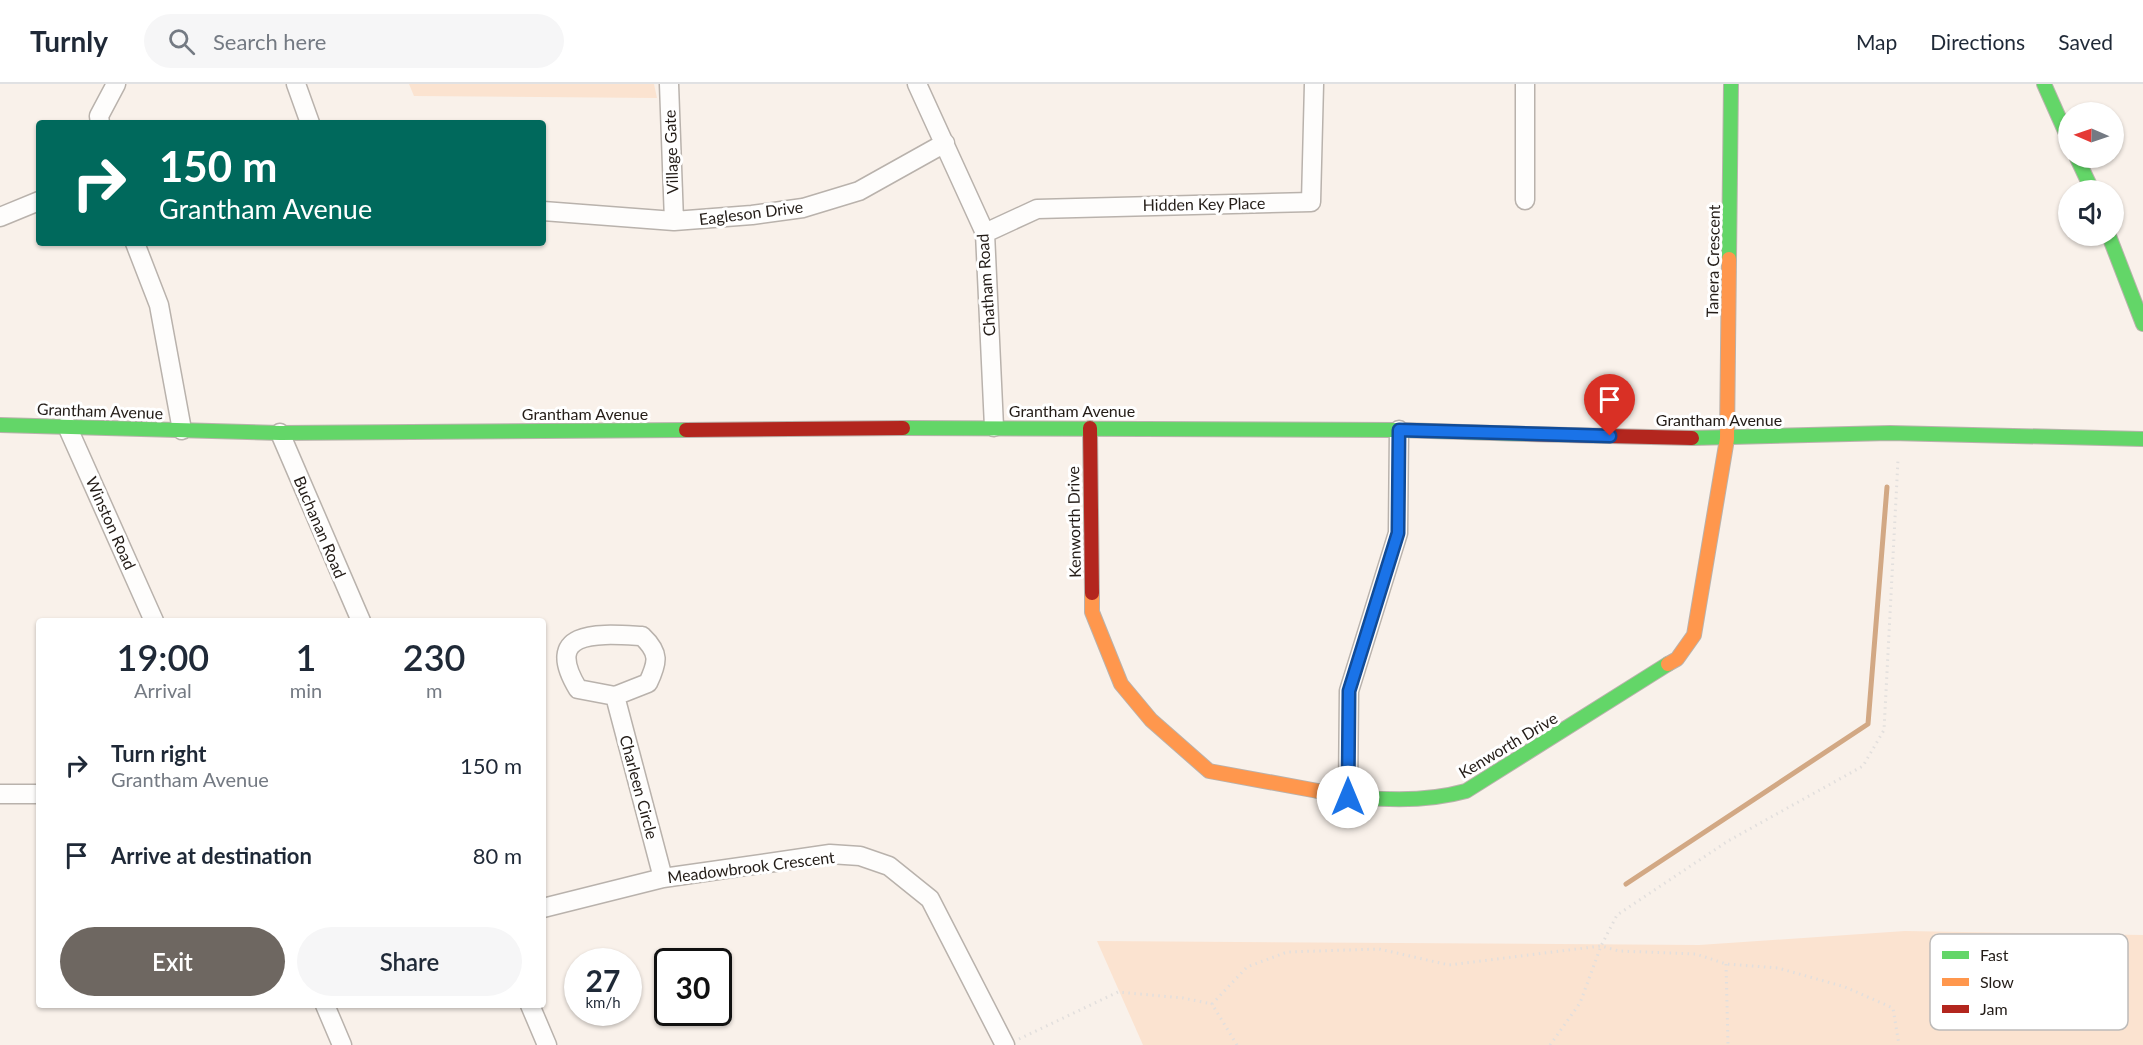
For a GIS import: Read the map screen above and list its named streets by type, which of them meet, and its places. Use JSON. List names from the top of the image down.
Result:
{
  "streets": {
    "street": [
      "Village Gate",
      "Hidden Key Place",
      "Eagleson Drive",
      "Tanera Crescent",
      "Chatham Road",
      "Grantham Avenue",
      "Kenworth Drive",
      "Winston Road",
      "Buchanan Road",
      "Charleen Circle",
      "Meadowbrook Crescent"
    ]
  },
  "crossings": [
    ["Village Gate", "Eagleson Drive"],
    ["Hidden Key Place", "Chatham Road"],
    ["Eagleson Drive", "Chatham Road"],
    ["Tanera Crescent", "Grantham Avenue"],
    ["Tanera Crescent", "Kenworth Drive"],
    ["Chatham Road", "Grantham Avenue"],
    ["Grantham Avenue", "Kenworth Drive"],
    ["Grantham Avenue", "Winston Road"],
    ["Grantham Avenue", "Buchanan Road"],
    ["Charleen Circle", "Meadowbrook Crescent"]
  ],
  "legend": ["Fast", "Slow", "Jam"],
  "north": "left",
  "page": {
    "header": "Turnly",
    "search": "Search here",
    "nav": ["Map", "Directions", "Saved"],
    "turn": ["150 m", "Grantham Avenue"],
    "eta": [
      "19:00",
      "Arrival",
      "1",
      "min",
      "230",
      "m"
    ],
    "list": [
      {
        "name": "Turn right",
        "note": "Grantham Avenue",
        "value": "150 m"
      },
      {
        "name": "Arrive at destination",
        "value": "80 m"
      }
    ],
    "buttons": ["Exit", "Share"],
    "speed": "27 km/h",
    "limit": "30"
  }
}
